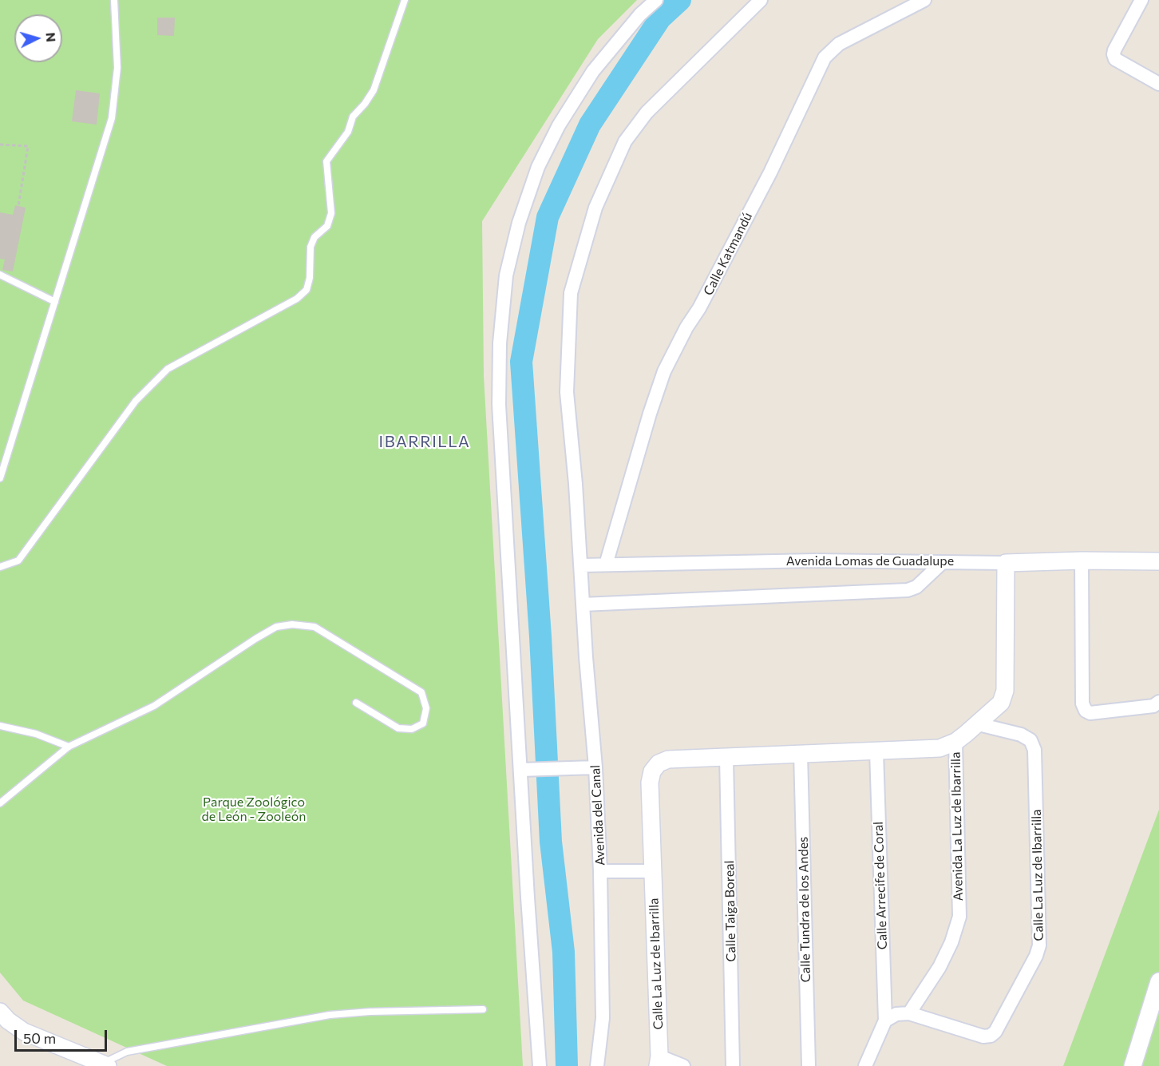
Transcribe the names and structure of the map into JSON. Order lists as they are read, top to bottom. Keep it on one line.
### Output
{"streets":{"street":["Calle Katmandú","Avenida Lomas de Guadalupe","Avenida del Canal","Avenida La Luz de Ibarrilla","Calle La Luz de Ibarrilla","Calle Arrecife de Coral","Calle Tundra de los Andes","Calle Taiga Boreal"]},"crossings":[["Calle Katmandú","Avenida Lomas de Guadalupe"],["Avenida Lomas de Guadalupe","Avenida del Canal"],["Avenida Lomas de Guadalupe","Avenida La Luz de Ibarrilla"],["Avenida La Luz de Ibarrilla","Calle La Luz de Ibarrilla"],["Calle La Luz de Ibarrilla","Calle Arrecife de Coral"],["Calle La Luz de Ibarrilla","Calle Tundra de los Andes"],["Calle La Luz de Ibarrilla","Calle Taiga Boreal"]],"districts":["IBARRILLA"],"parks":["Parque Zoológico de León - Zooleón"],"scale_bar":"50 m","north":"right"}
